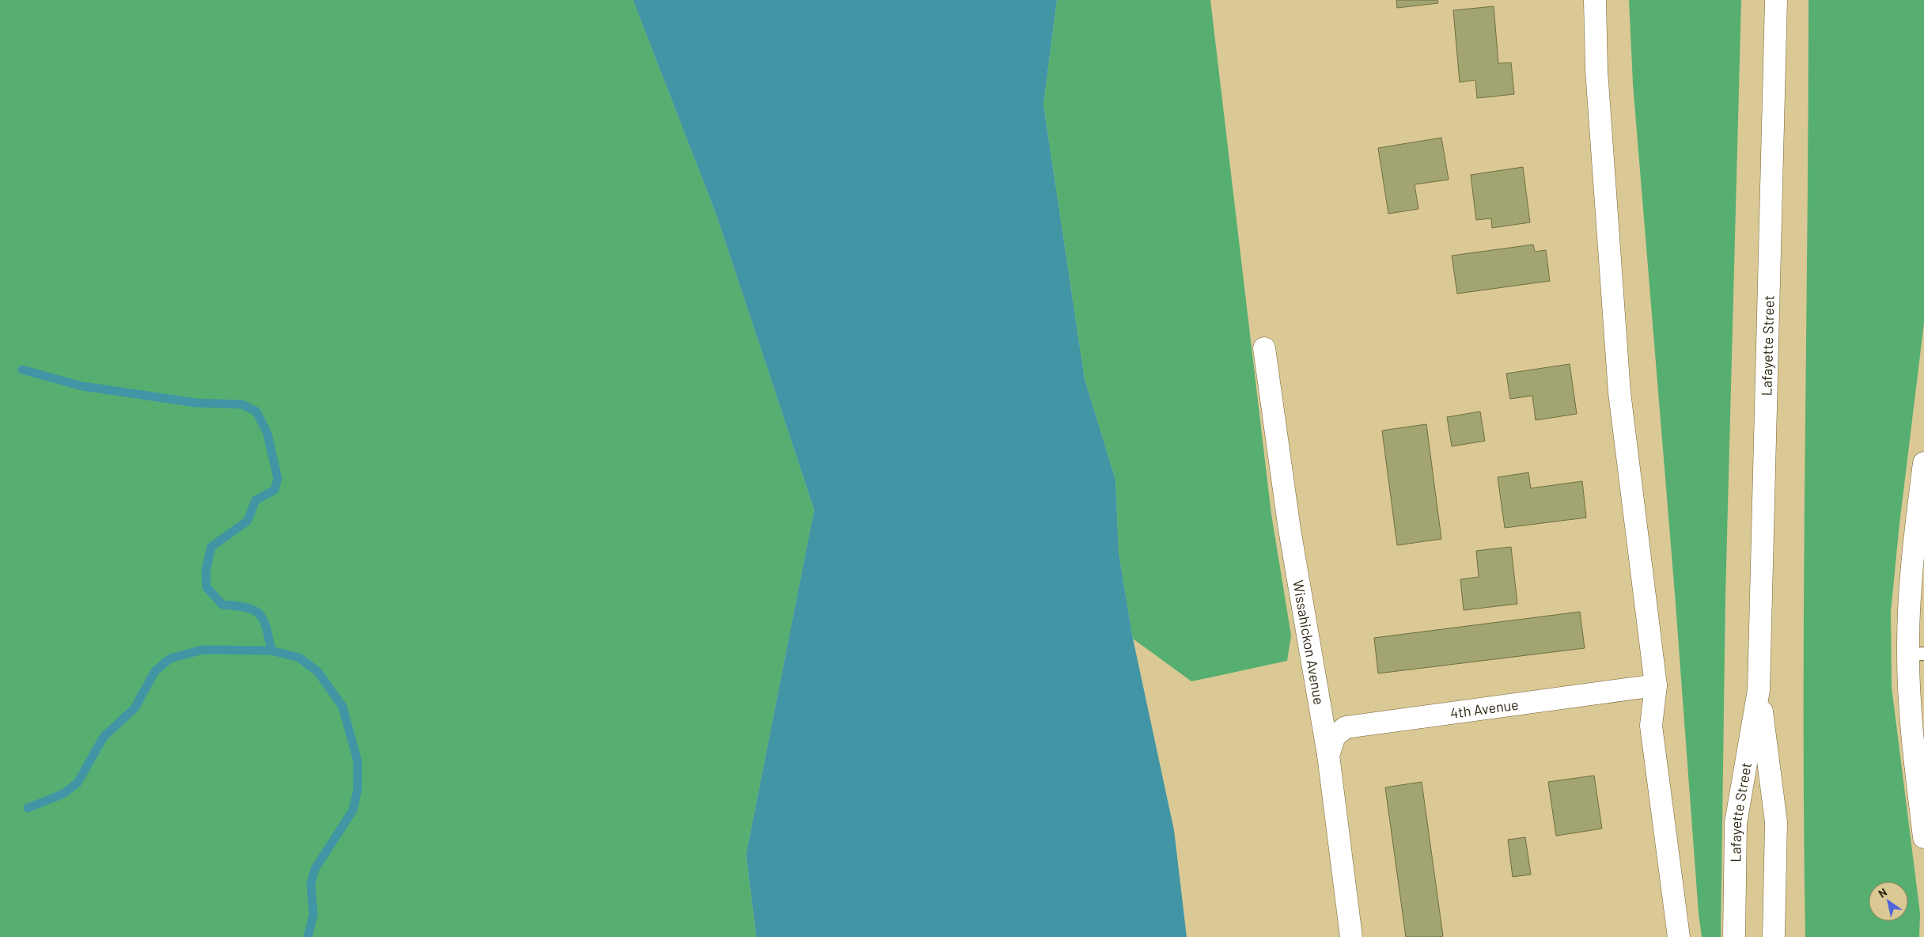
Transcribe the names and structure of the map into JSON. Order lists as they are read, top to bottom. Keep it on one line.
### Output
{"streets":{"main road":["Lafayette Street","Wissahickon Avenue","4th Avenue"]},"crossings":[["Wissahickon Avenue","4th Avenue"]],"north":"top left"}
